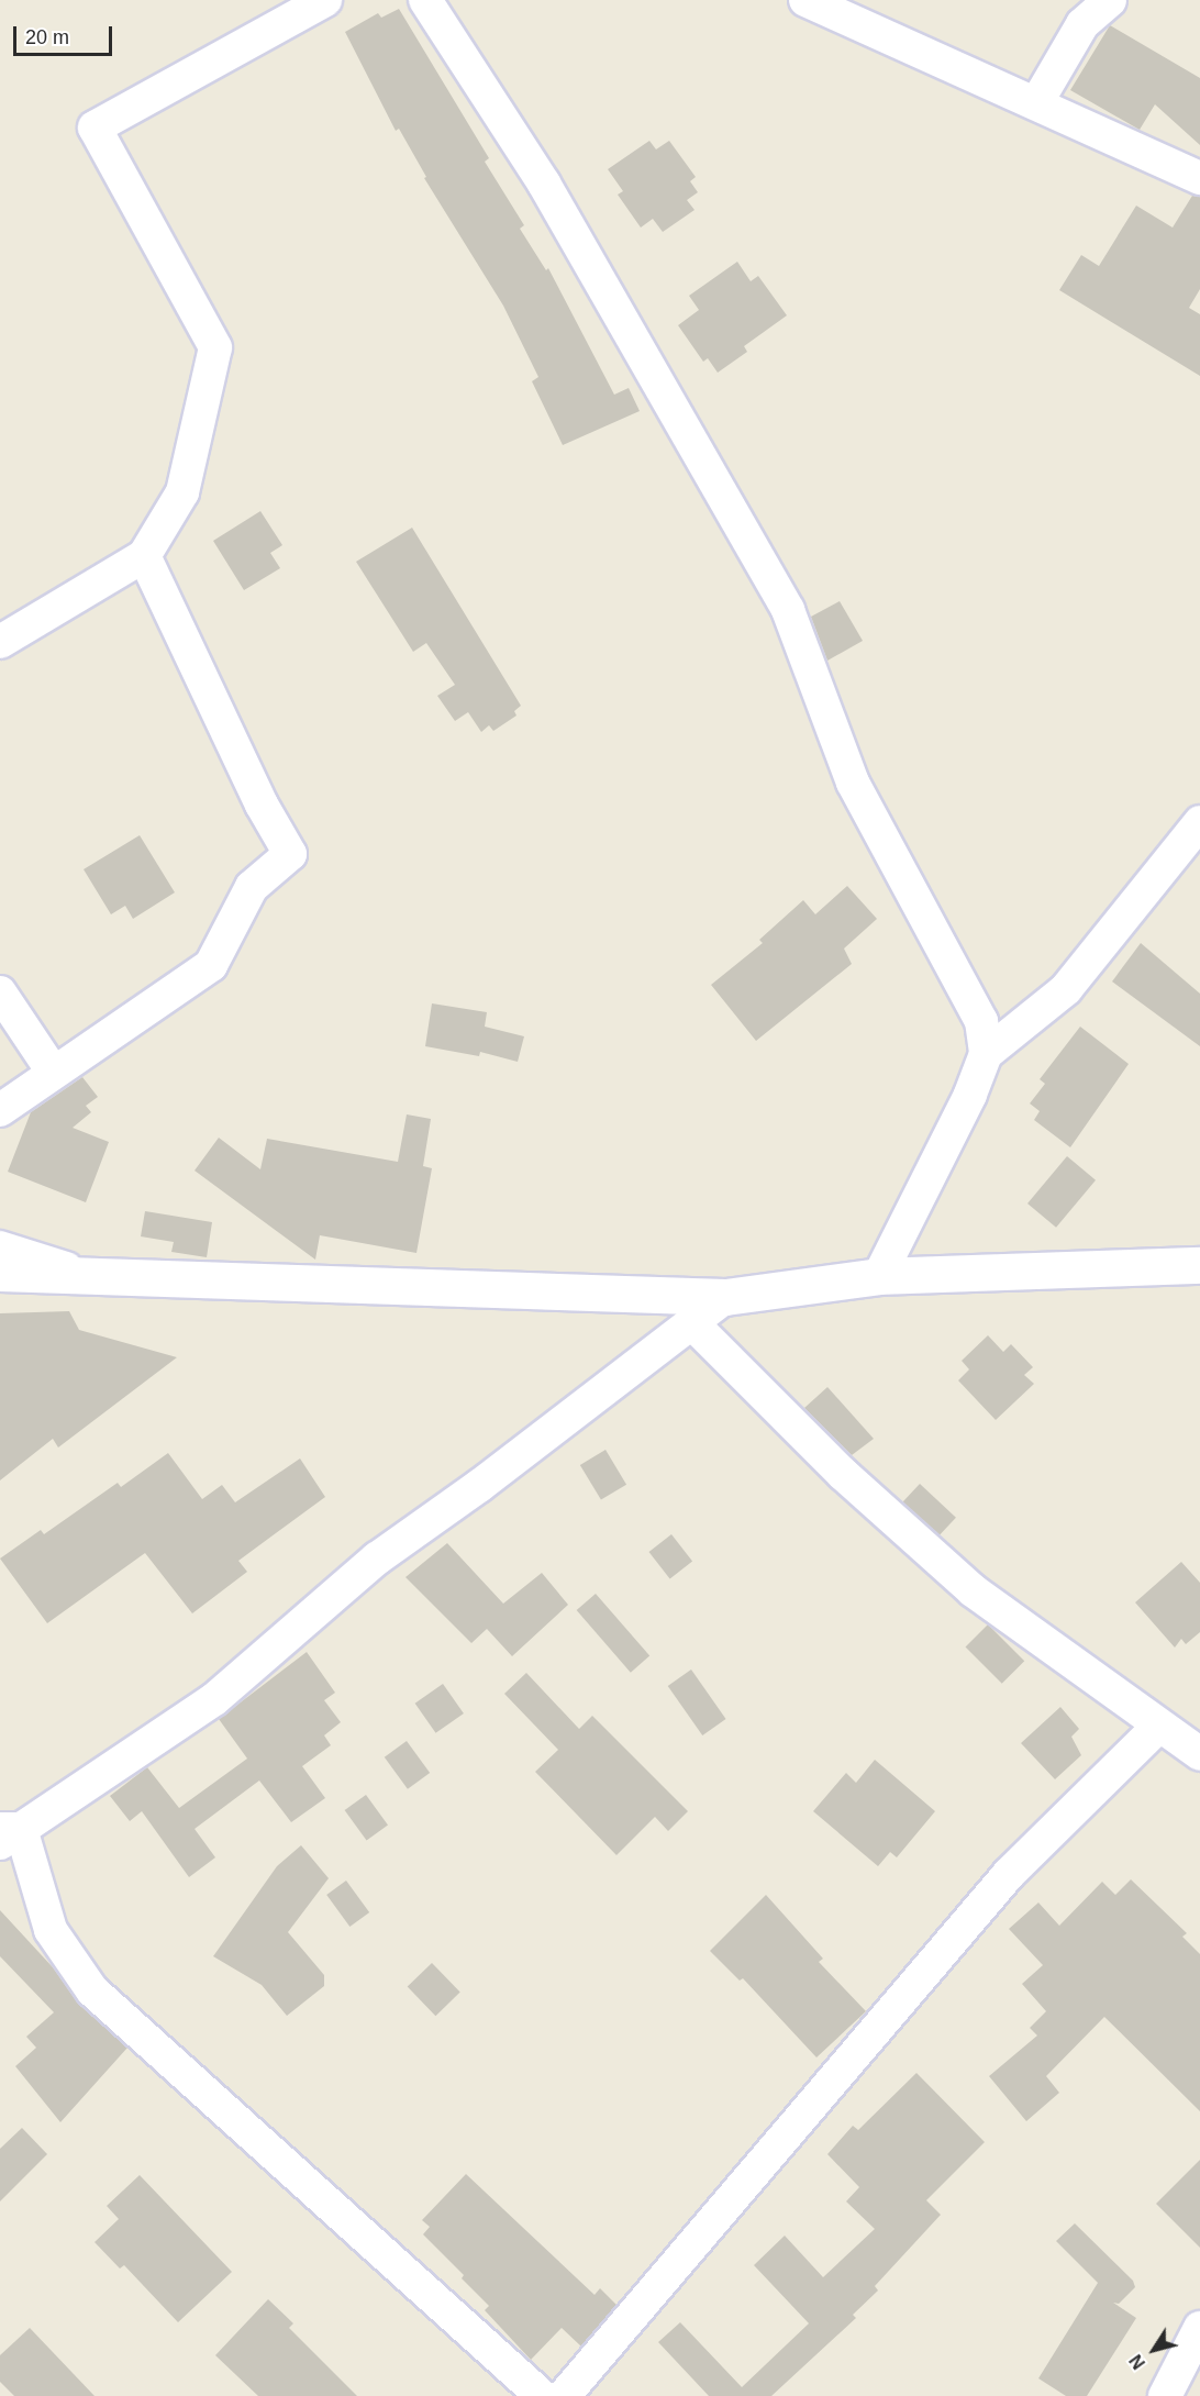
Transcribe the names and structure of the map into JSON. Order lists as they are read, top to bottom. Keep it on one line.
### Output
{"scale_bar":"20 m","north":"bottom left"}
